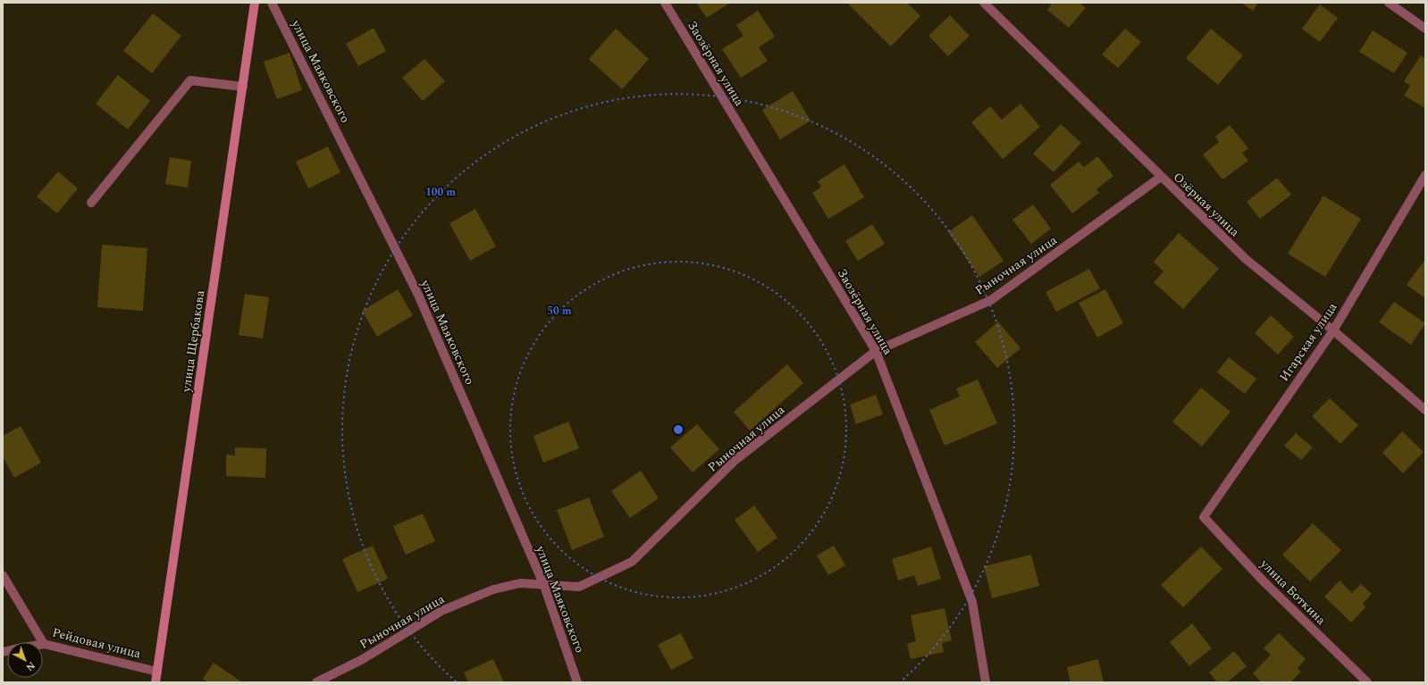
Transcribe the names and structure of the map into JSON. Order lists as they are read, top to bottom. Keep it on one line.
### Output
{"streets":{"street":["Заозёрная улица","улица Маяковского","Озёрная улица","Рыночная улица","улица Щербакова","Игарская улица","улица Боткина","Рейдовая улица"]},"crossings":[["Заозёрная улица","Рыночная улица"],["улица Маяковского","Рыночная улица"],["Озёрная улица","Рыночная улица"],["Озёрная улица","Игарская улица"],["улица Щербакова","Рейдовая улица"],["Игарская улица","улица Боткина"]],"north":"bottom right","rings":["100 m","50 m"]}
